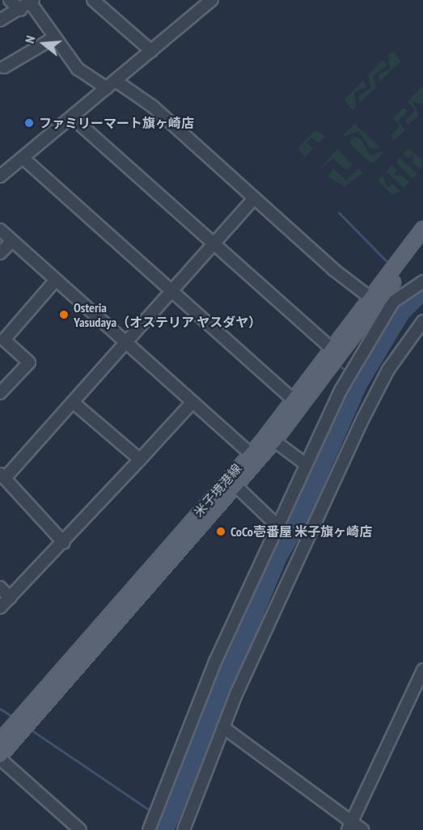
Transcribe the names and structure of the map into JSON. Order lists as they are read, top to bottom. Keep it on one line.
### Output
{"streets":{"main road":["米子境港線"]},"places":["ファミリーマート旗ヶ崎店","Osteria Yasudaya（オステリア ヤスダヤ）","CoCo壱番屋 米子旗ヶ崎店"],"north":"left"}
